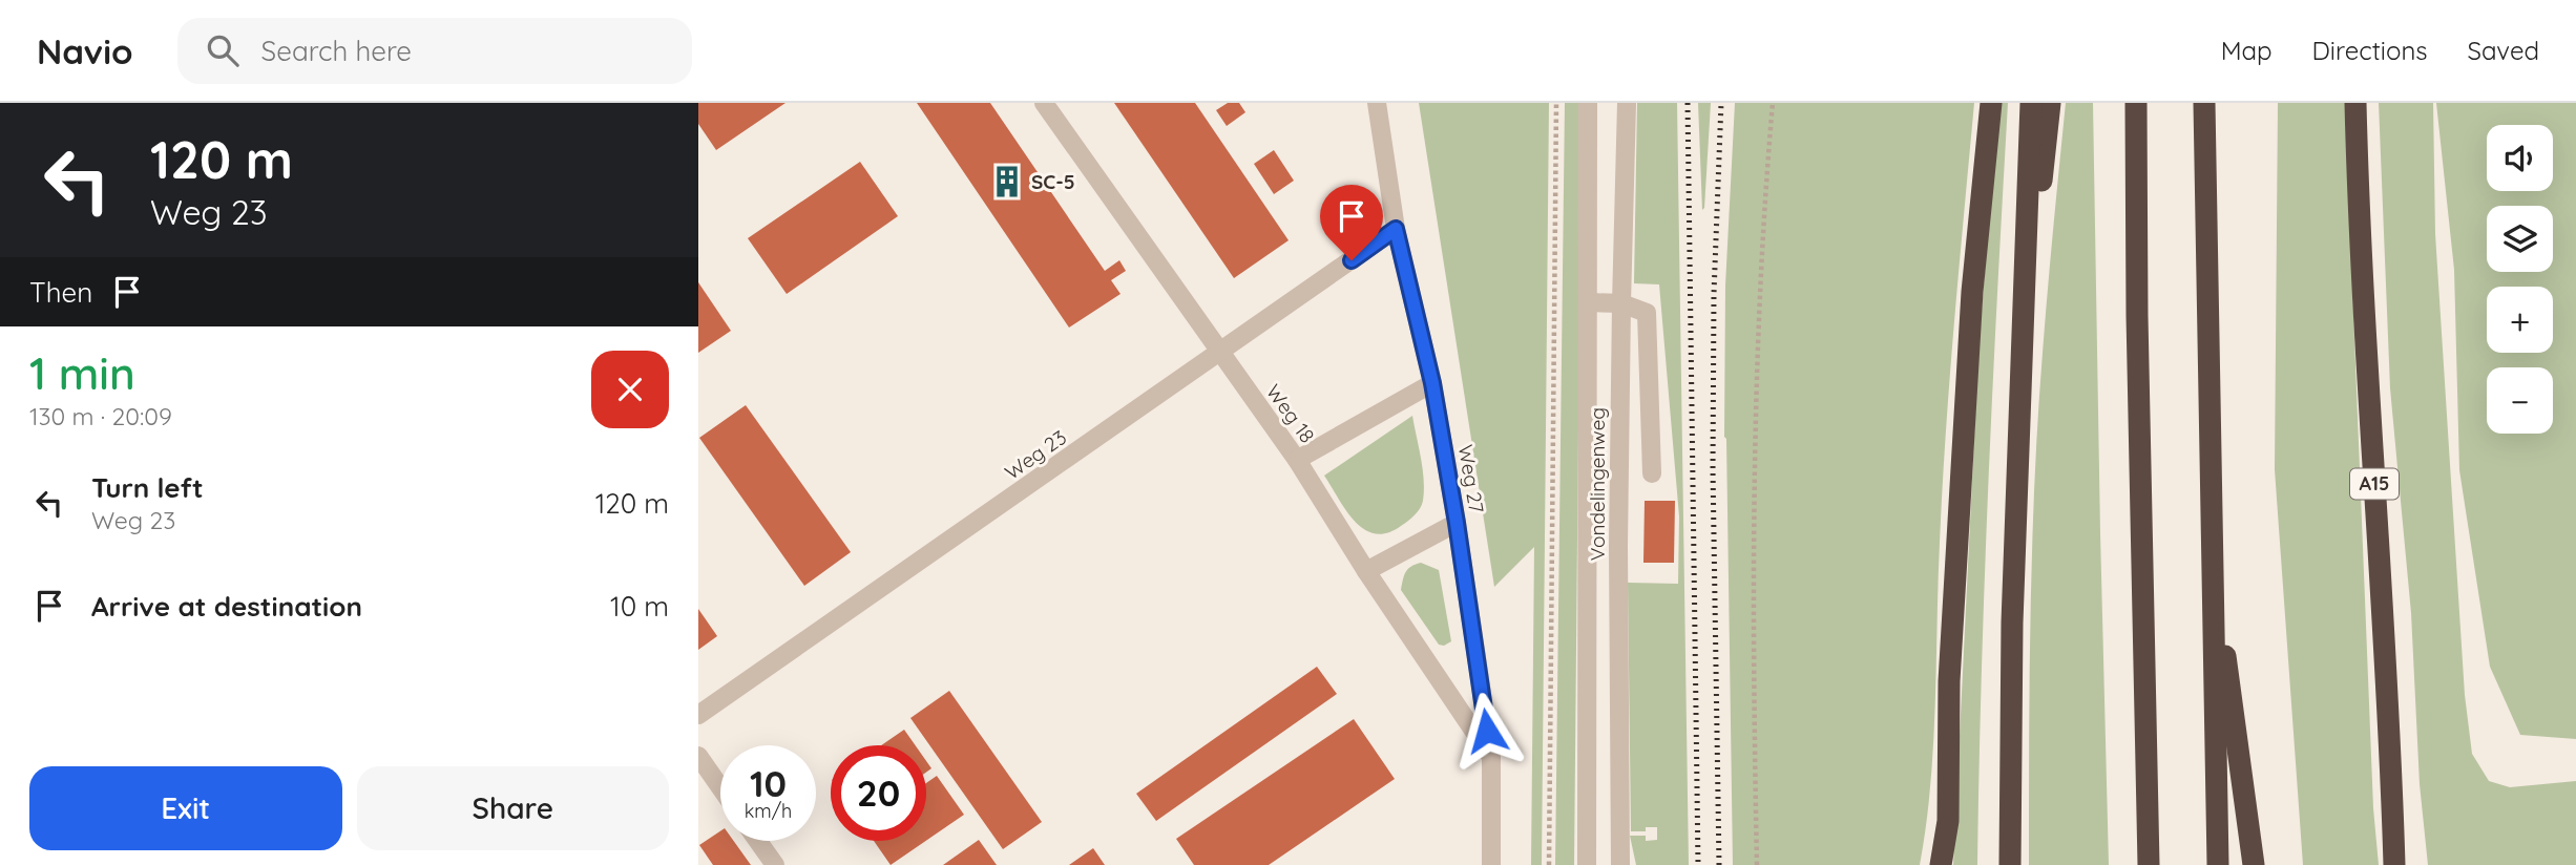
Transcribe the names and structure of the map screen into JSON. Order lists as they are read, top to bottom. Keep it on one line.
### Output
{"streets":{"highway":["A15"],"street":["Weg 18","Weg 23","Weg 27","Vondelingenweg"]},"crossings":[["Weg 18","Weg 23"],["Weg 18","Weg 27"],["Weg 23","Weg 27"]],"places":{"building":["SC-5"]},"page":{"header":"Navio","search":"Search here","nav":["Map","Directions","Saved"],"turn":["120 m","Weg 23"],"map_buttons":["+","−"],"then":"Then","heading":["1 min","130 m · 20:09"],"list":[{"name":"Turn left","note":"Weg 23","value":"120 m"},{"name":"Arrive at destination","value":"10 m"}],"speed":"10 km/h","limit":"20","buttons":["Exit","Share"]}}
